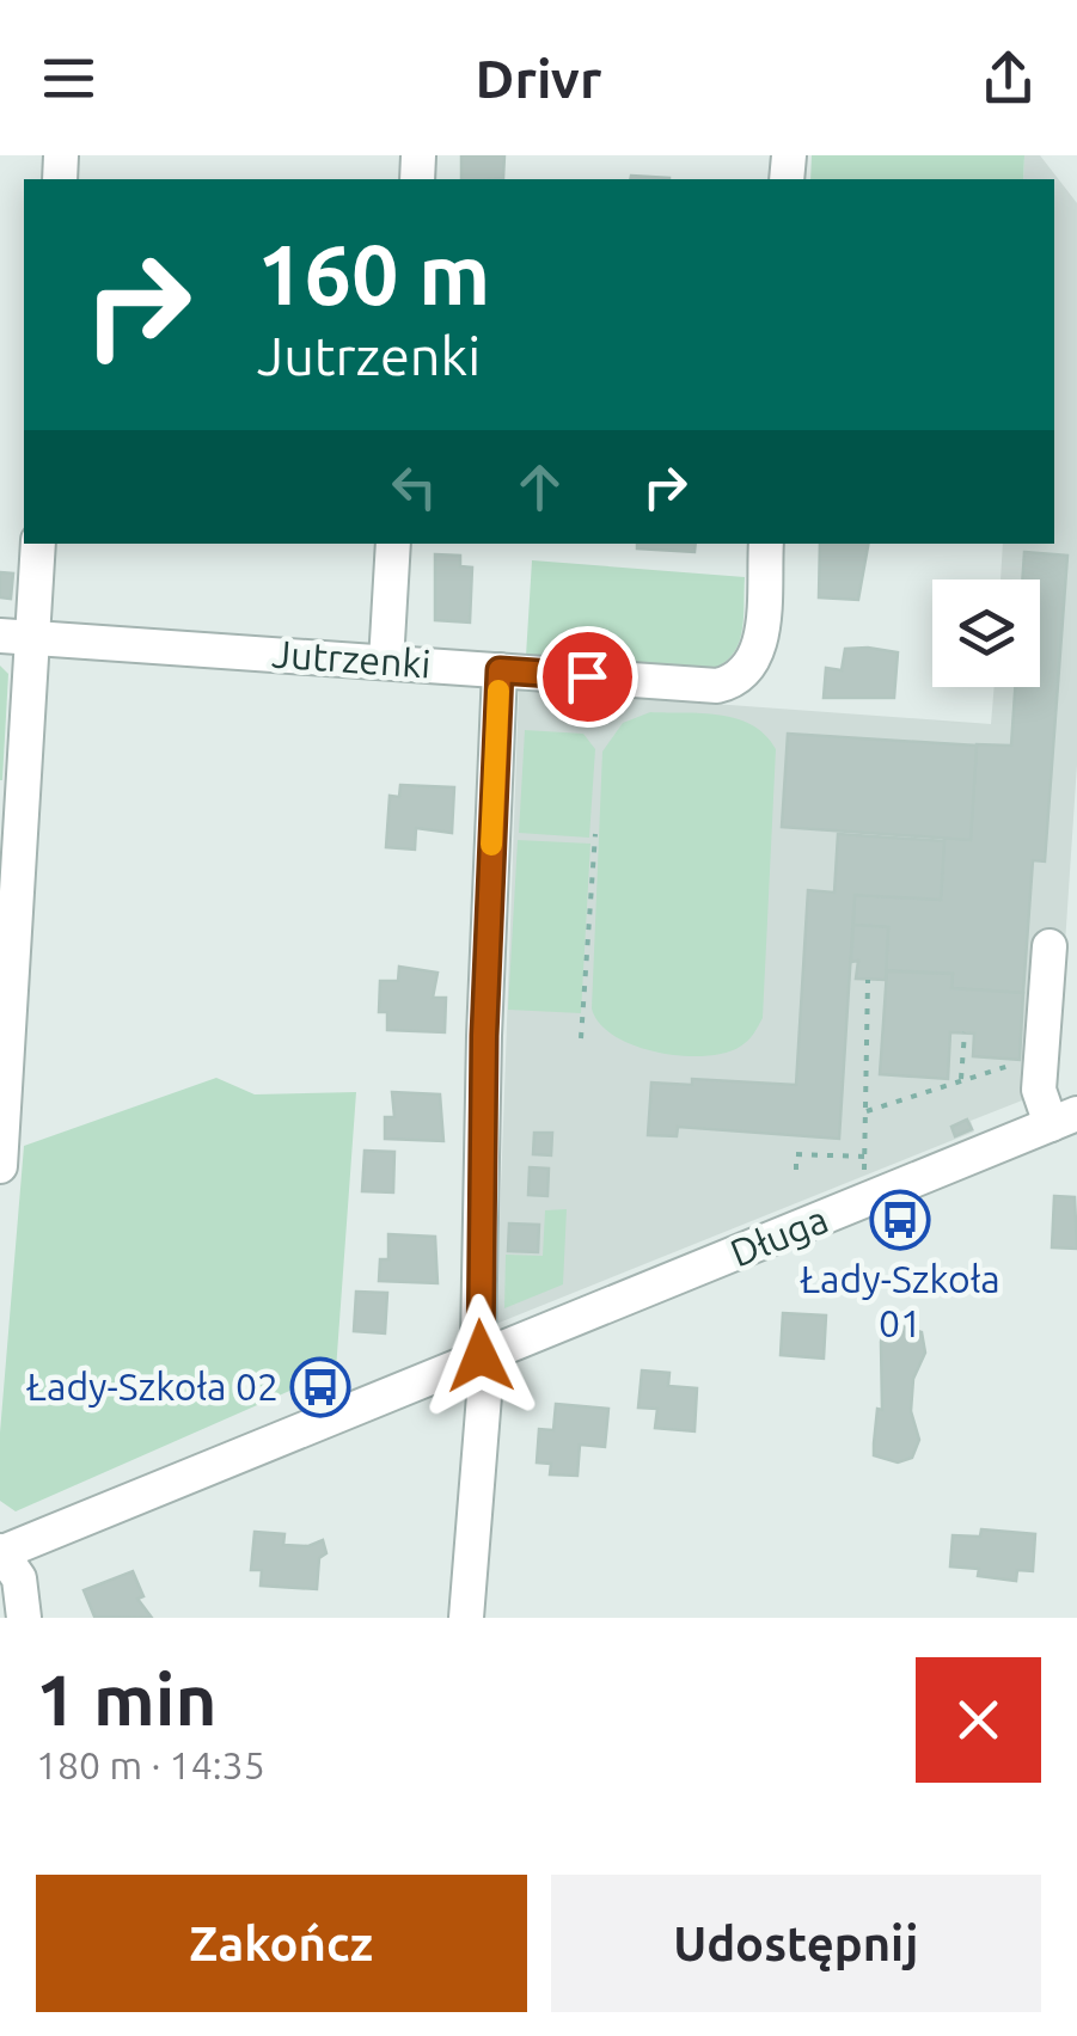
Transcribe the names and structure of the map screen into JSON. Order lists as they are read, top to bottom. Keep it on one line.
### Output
{"streets":{"street":["Jutrzenki","Długa"]},"places":{"bus stop":["Łady-Szkoła 01","Łady-Szkoła 02"]},"page":{"header":"Drivr","turn":["160 m","Jutrzenki"],"heading":["1 min","180 m · 14:35"],"buttons":["Zakończ","Udostępnij"]}}
